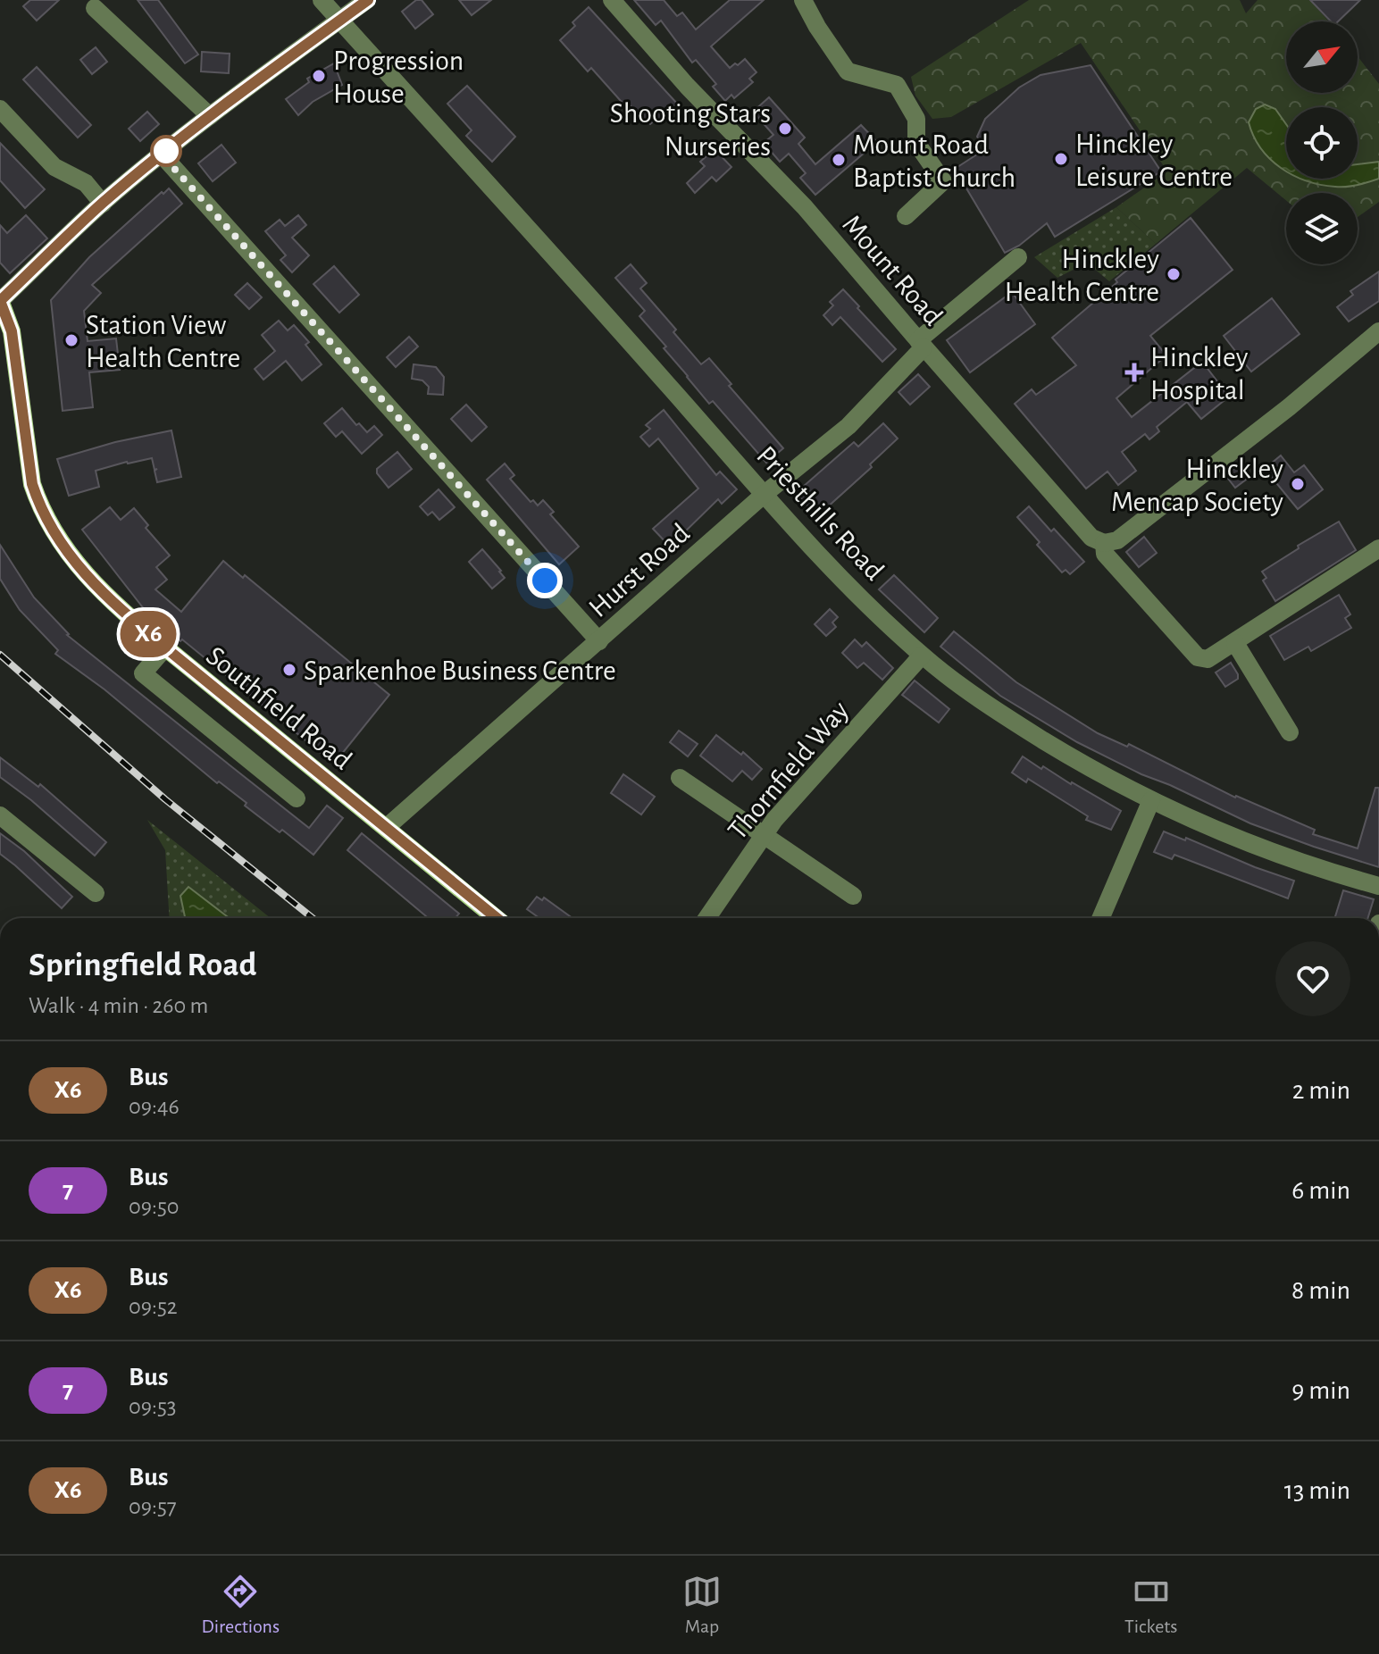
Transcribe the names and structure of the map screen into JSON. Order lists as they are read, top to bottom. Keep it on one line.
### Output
{"streets":{"main road":["Southfield Road"],"street":["Mount Road","Priesthills Road","Hurst Road","Thornfield Way"]},"crossings":[["Mount Road","Hurst Road"],["Priesthills Road","Hurst Road"],["Priesthills Road","Thornfield Way"],["Hurst Road","Southfield Road"]],"places":{"other":["Progression House","Shooting Stars Nurseries","Hinckley Leisure Centre","Mount Road Baptist Church","Hinckley Health Centre","Station View Health Centre","Hinckley Mencap Society","Sparkenhoe Business Centre"],"health":["Hinckley Hospital"]},"lines":["bus line X6"],"north":"top right","page":{"on_map":"X6","heading":["Springfield Road","Walk · 4 min · 260 m"],"list":[{"mark":"X6","name":"Bus","note":"09:46","value":"2 min"},{"mark":"7","name":"Bus","note":"09:50","value":"6 min"},{"mark":"X6","name":"Bus","note":"09:52","value":"8 min"},{"mark":"7","name":"Bus","note":"09:53","value":"9 min"},{"mark":"X6","name":"Bus","note":"09:57","value":"13 min"}],"tabs":["Directions","Map","Tickets"]}}
